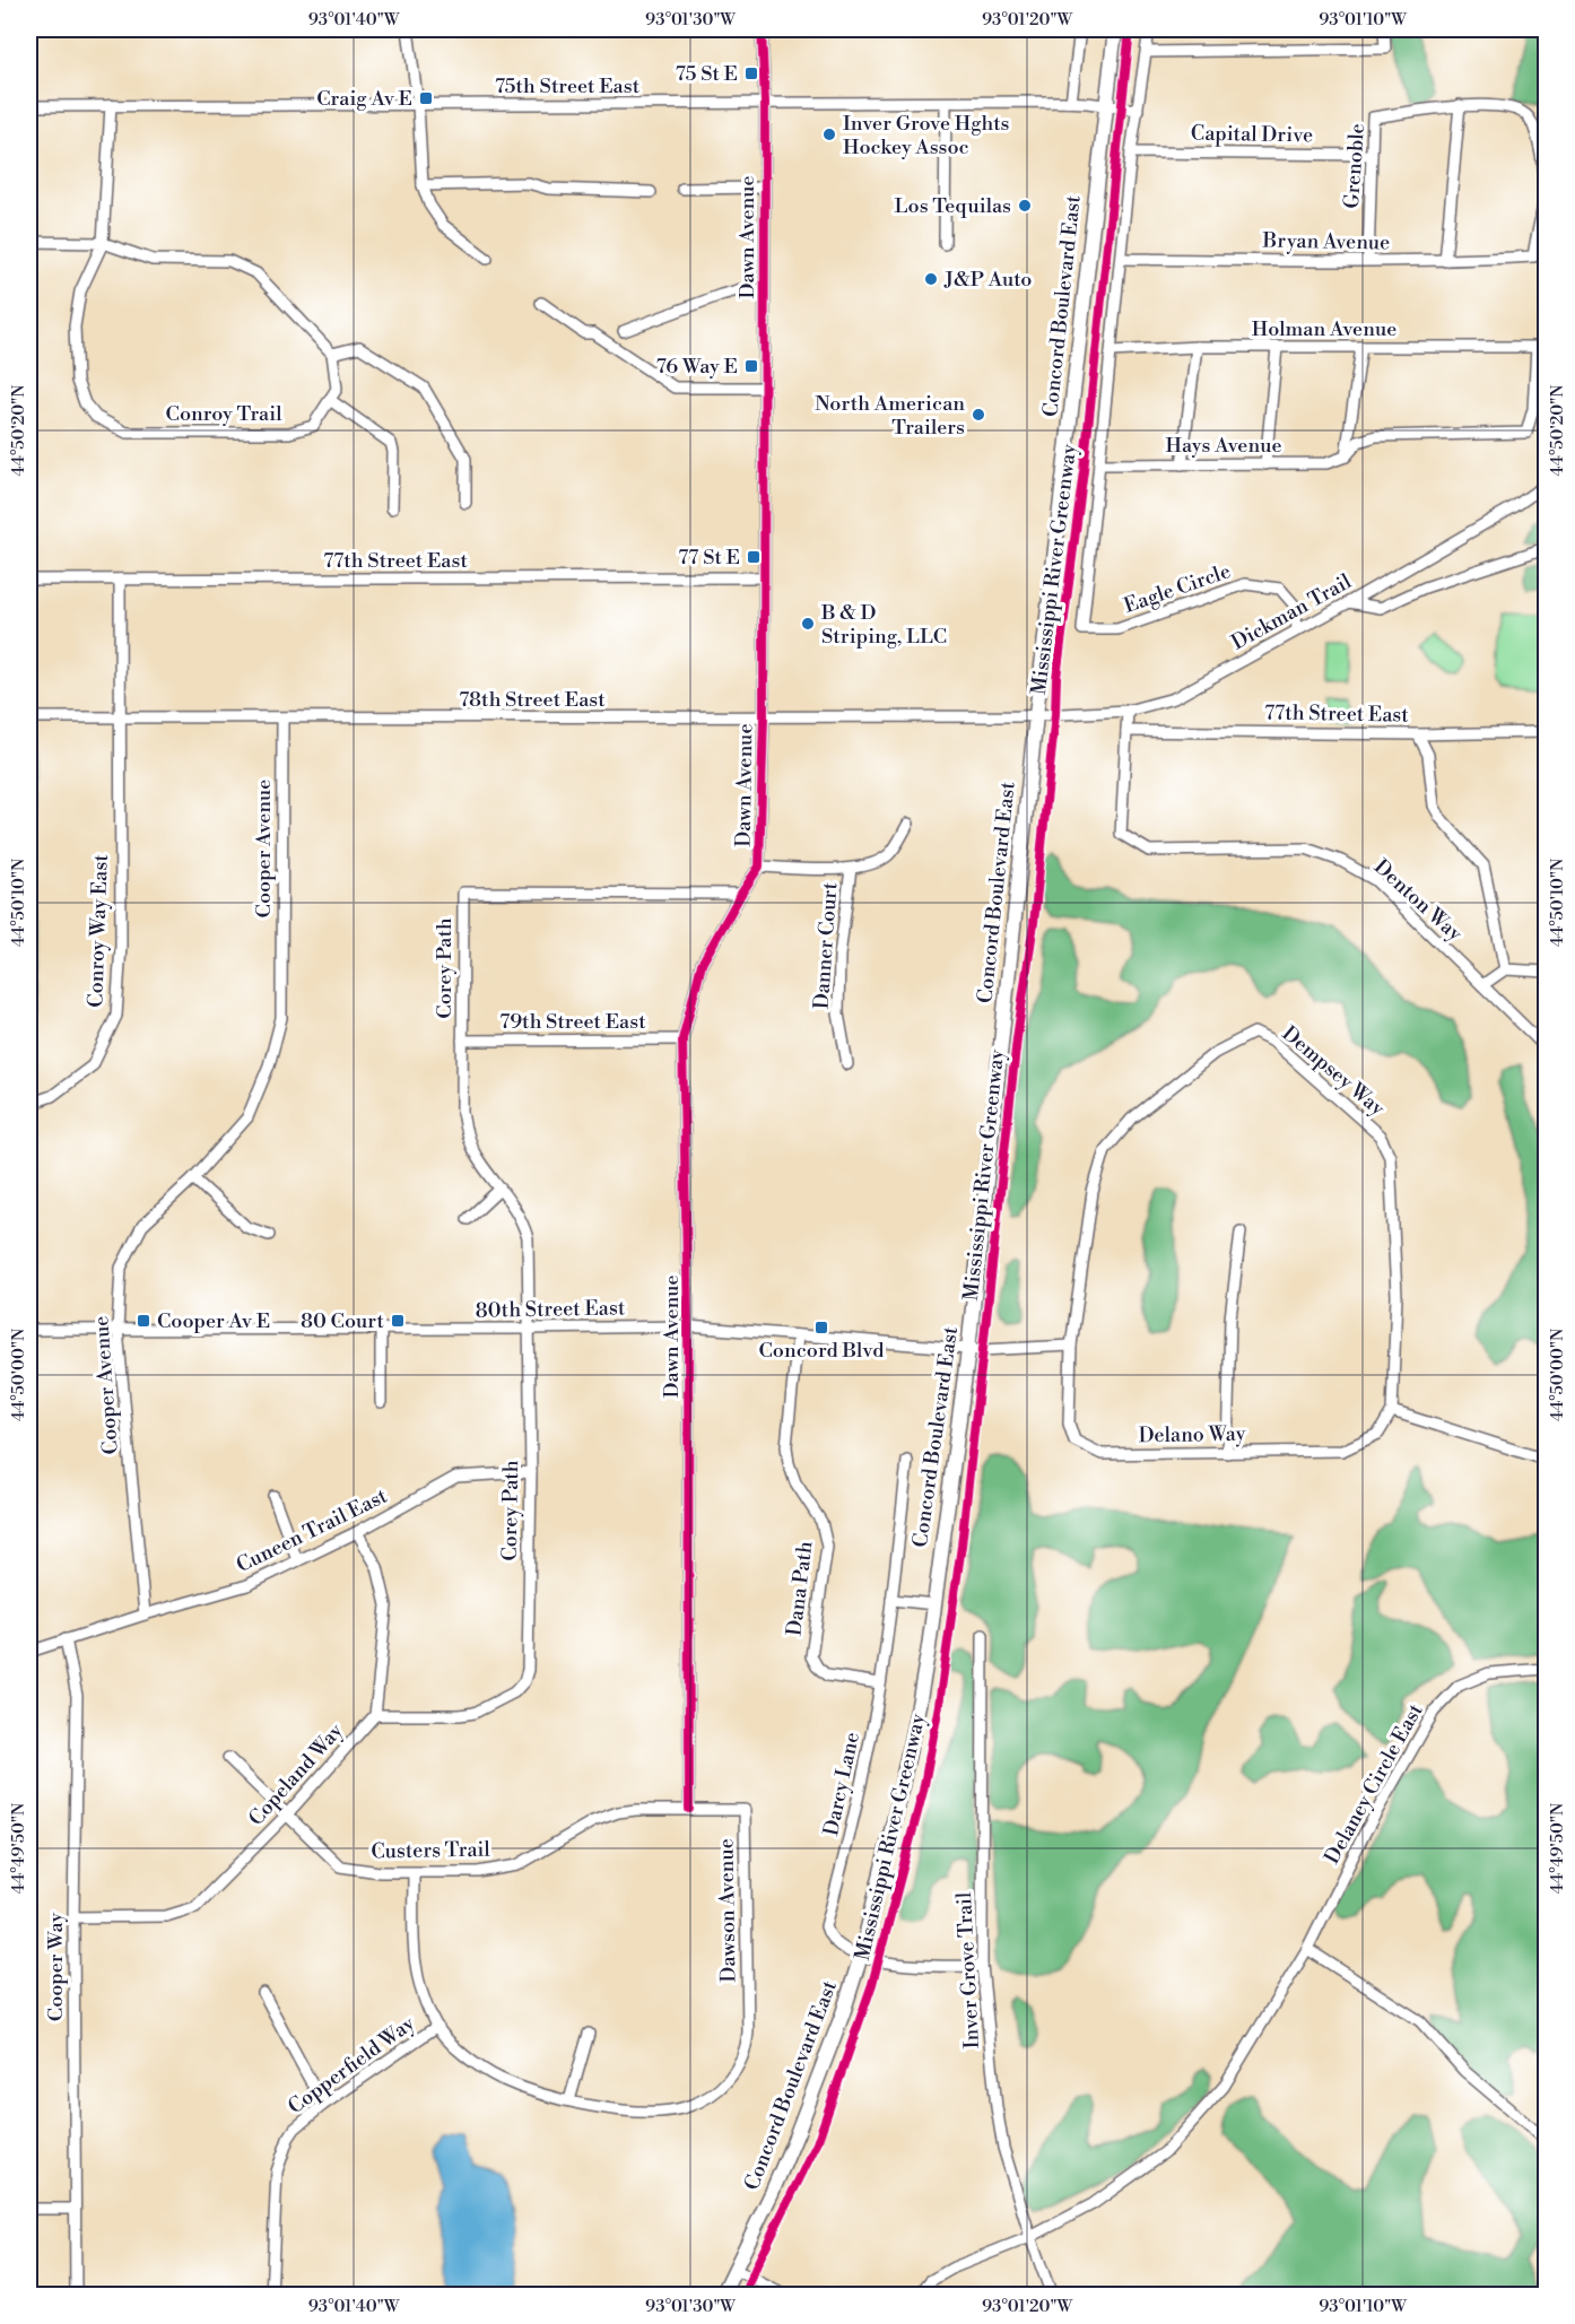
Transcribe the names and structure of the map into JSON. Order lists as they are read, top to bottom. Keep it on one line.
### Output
{"streets":{"main road":["Concord Boulevard East"],"street":["75th Street East","Capital Drive","Grenoble","Dawn Avenue","Bryan Avenue","Holman Avenue","Conroy Trail","Hays Avenue","77th Street East","Eagle Circle","Dickman Trail","78th Street East","Cooper Avenue","Denton Way","Conroy Way East","Danner Court","Corey Path","79th Street East","Dempsey Way","80th Street East","Delano Way","Cuneen Trail East","Dana Path","Copeland Way","Darcy Lane","Delaney Circle East","Custers Trail","Dawson Avenue","Cooper Way","Inver Grove Trail","Copperfield Way"],"cycle path":["Mississippi River Greenway"]},"crossings":[["75th Street East","Dawn Avenue"],["75th Street East","Concord Boulevard East"],["75th Street East","Conroy Trail"],["Capital Drive","Grenoble"],["Grenoble","Bryan Avenue"],["Dawn Avenue","77th Street East"],["Dawn Avenue","78th Street East"],["Dawn Avenue","Corey Path"],["Dawn Avenue","79th Street East"],["Dawn Avenue","80th Street East"],["Dawn Avenue","Custers Trail"],["Concord Boulevard East","Dickman Trail"],["Concord Boulevard East","78th Street East"],["Concord Boulevard East","80th Street East"],["Concord Boulevard East","Darcy Lane"],["Holman Avenue","Hays Avenue"],["Hays Avenue","Eagle Circle"],["77th Street East","Denton Way"],["77th Street East","Conroy Way East"],["Eagle Circle","Dickman Trail"],["Dickman Trail","78th Street East"],["78th Street East","Cooper Avenue"],["78th Street East","Conroy Way East"],["Cooper Avenue","80th Street East"],["Cooper Avenue","Cuneen Trail East"],["Corey Path","79th Street East"],["Corey Path","80th Street East"],["Corey Path","Cuneen Trail East"],["Corey Path","Copeland Way"],["Dempsey Way","80th Street East"],["Dempsey Way","Delano Way"],["80th Street East","Delano Way"],["80th Street East","Dana Path"],["Cuneen Trail East","Cooper Way"],["Dana Path","Darcy Lane"],["Copeland Way","Custers Trail"],["Copeland Way","Cooper Way"],["Darcy Lane","Inver Grove Trail"],["Delaney Circle East","Inver Grove Trail"],["Custers Trail","Dawson Avenue"],["Dawson Avenue","Copperfield Way"]],"places":{"transit":["75 St E","Craig Av E","76 Way E","77 St E","Cooper Av E","80 Court","Concord Blvd"],"other":["Inver Grove Hghts Hockey Assoc","Los Tequilas","J&P Auto","North American Trailers","B & D Striping, LLC"]},"coordinates":["93°01'40\"W","93°01'30\"W","93°01'20\"W","93°01'10\"W","44°50'20\"N","44°50'10\"N","44°50'00\"N","44°49'50\"N"]}
